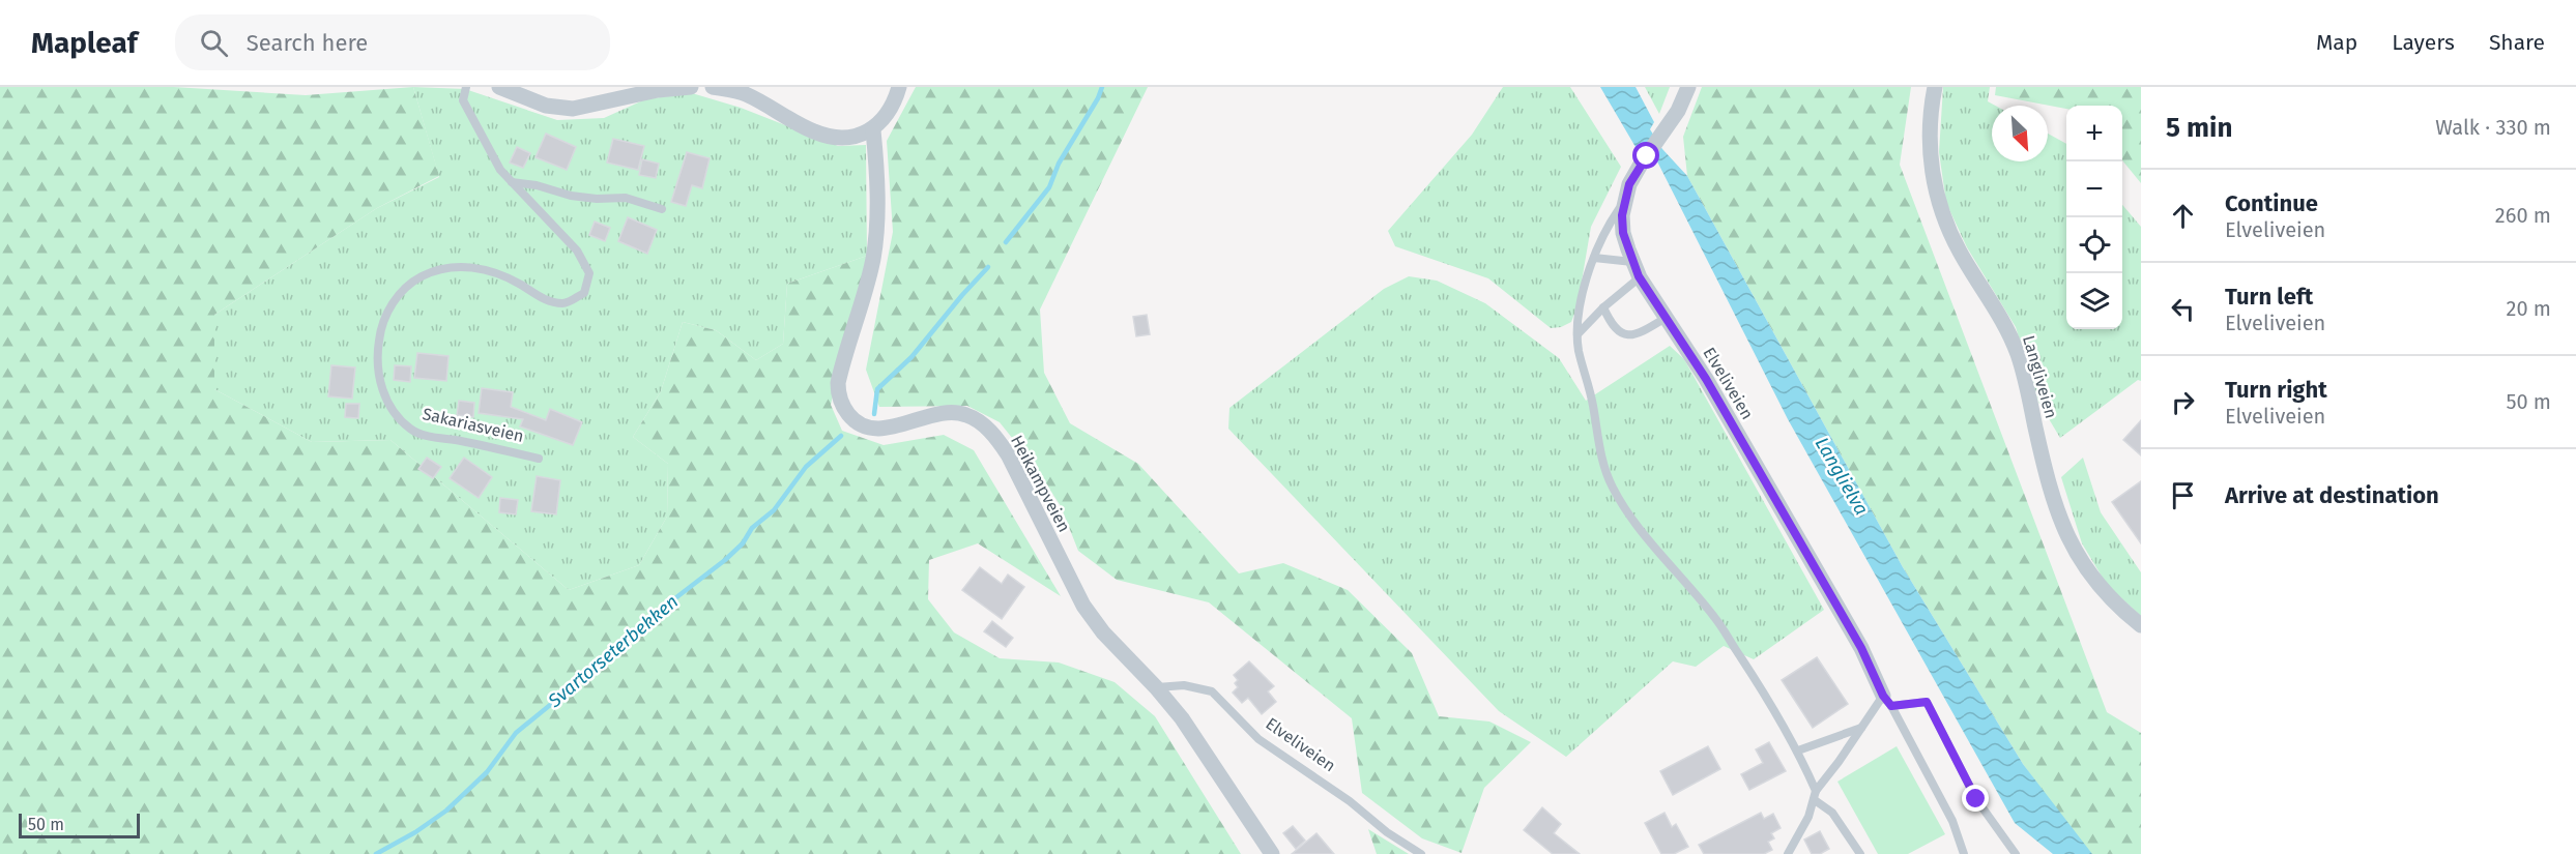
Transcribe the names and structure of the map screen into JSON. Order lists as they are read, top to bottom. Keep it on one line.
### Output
{"streets":{"street":["Langliveien","Elveliveien","Heikampveien"],"lane":["Sakariasveien"]},"crossings":[["Elveliveien","Heikampveien"]],"water":["Langlielva","Svartorseterbekken"],"scale_bar":"50 m","north":"bottom right","page":{"header":"Mapleaf","search":"Search here","nav":["Map","Layers","Share"],"heading":["5 min","Walk · 330 m"],"map_buttons":["+","−"],"list":[["Continue","Elveliveien","260 m"],["Turn left","Elveliveien","20 m"],["Turn right","Elveliveien","50 m"],"Arrive at destination"],"scale":"50 m"}}
